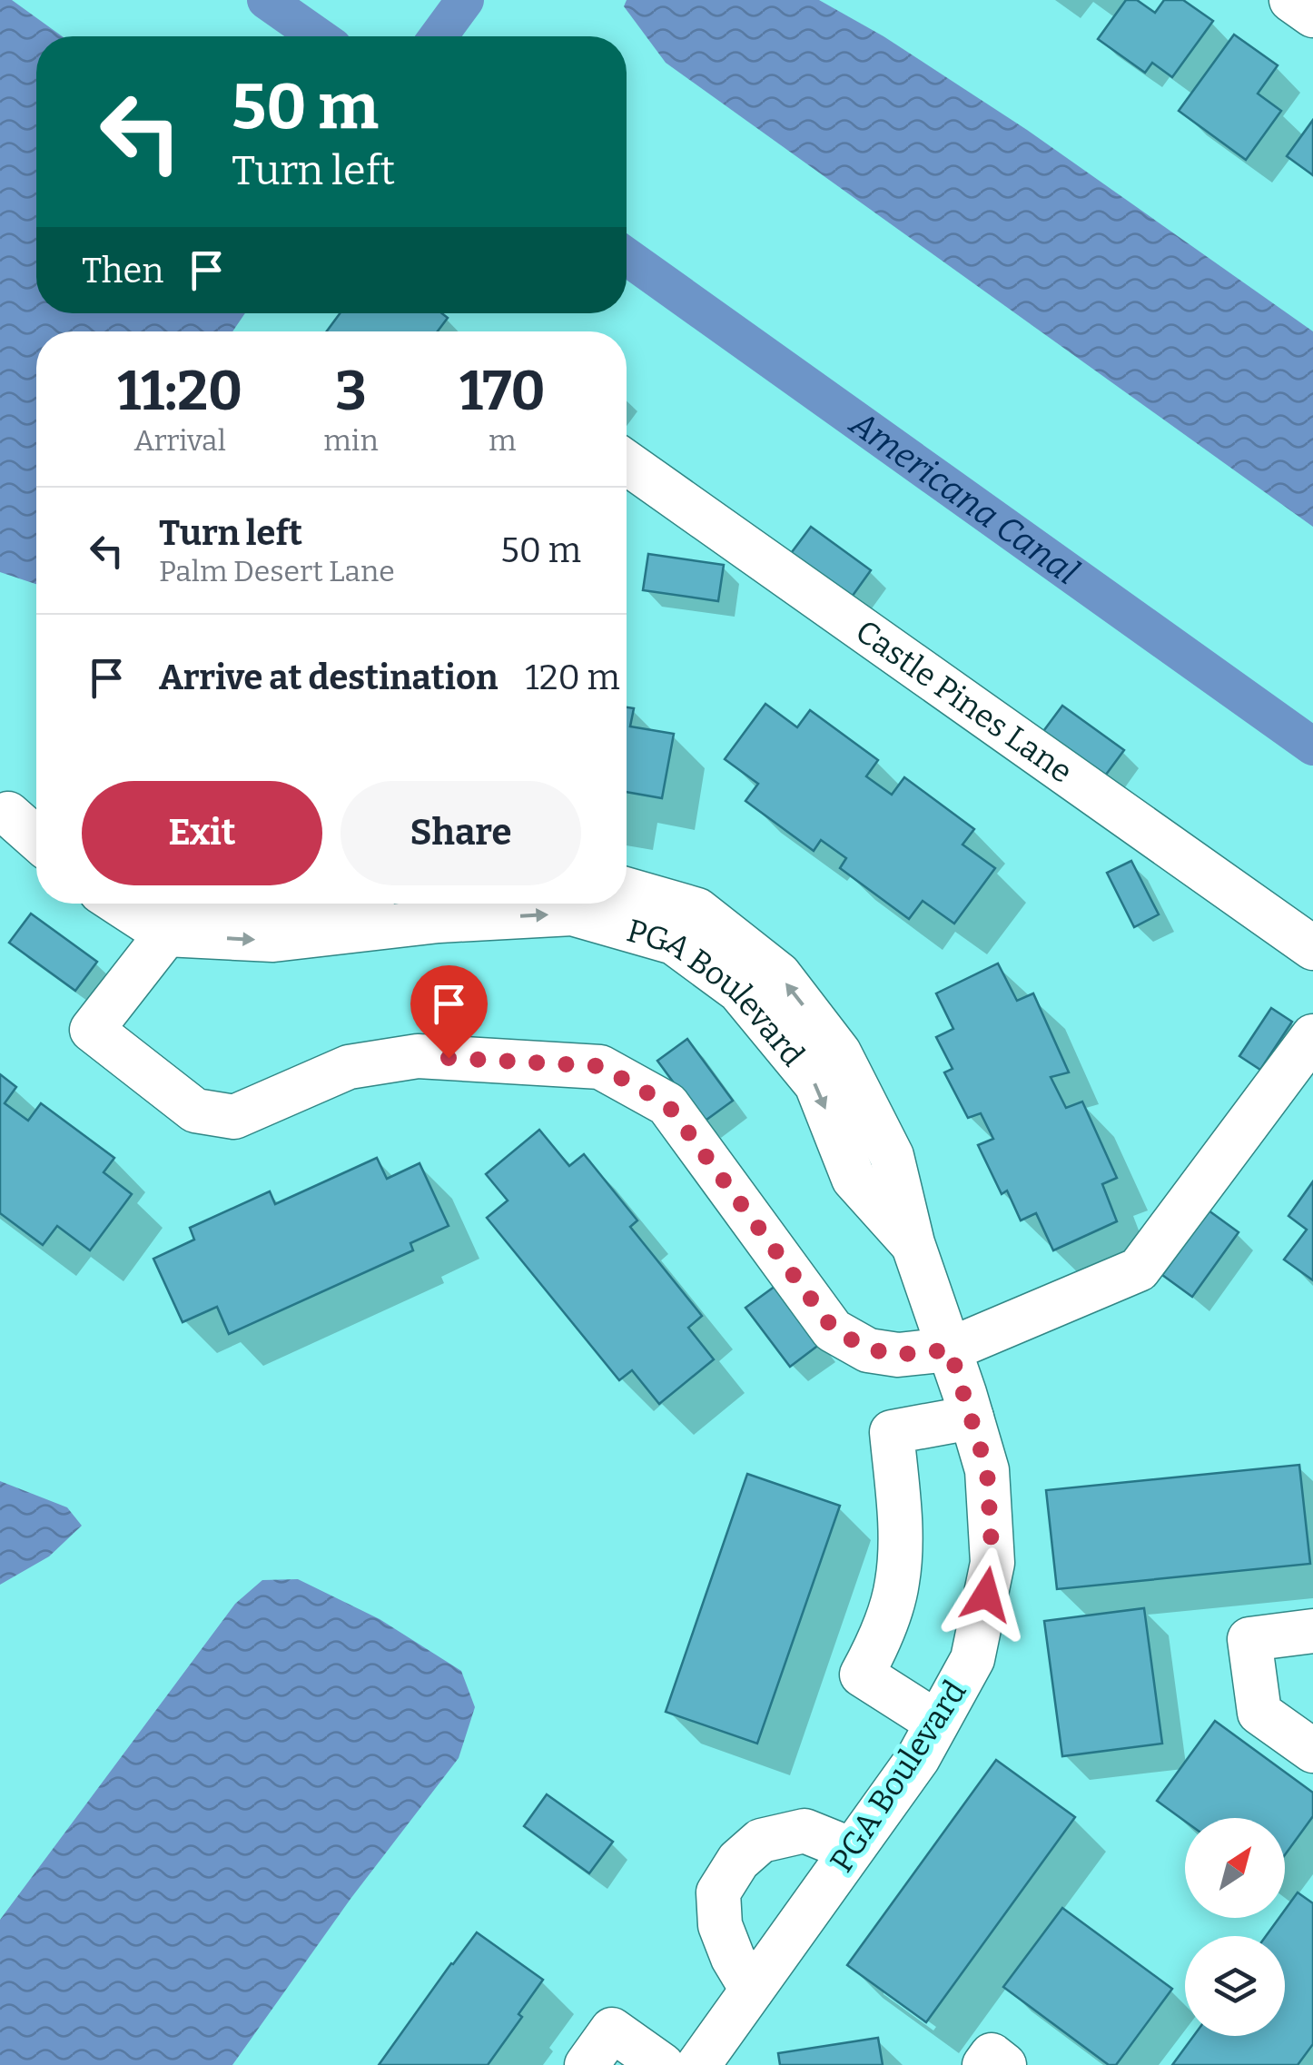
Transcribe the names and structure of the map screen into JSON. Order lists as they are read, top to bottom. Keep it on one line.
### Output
{"streets":{"street":["Castle Pines Lane","PGA Boulevard"]},"water":["Americana Canal"],"north":"top right","page":{"turn":["50 m","Turn left"],"then":"Then","eta":["11:20","Arrival","3","min","170","m"],"list":[{"name":"Turn left","note":"Palm Desert Lane","value":"50 m"},{"name":"Arrive at destination","value":"120 m"}],"buttons":["Exit","Share"]}}
